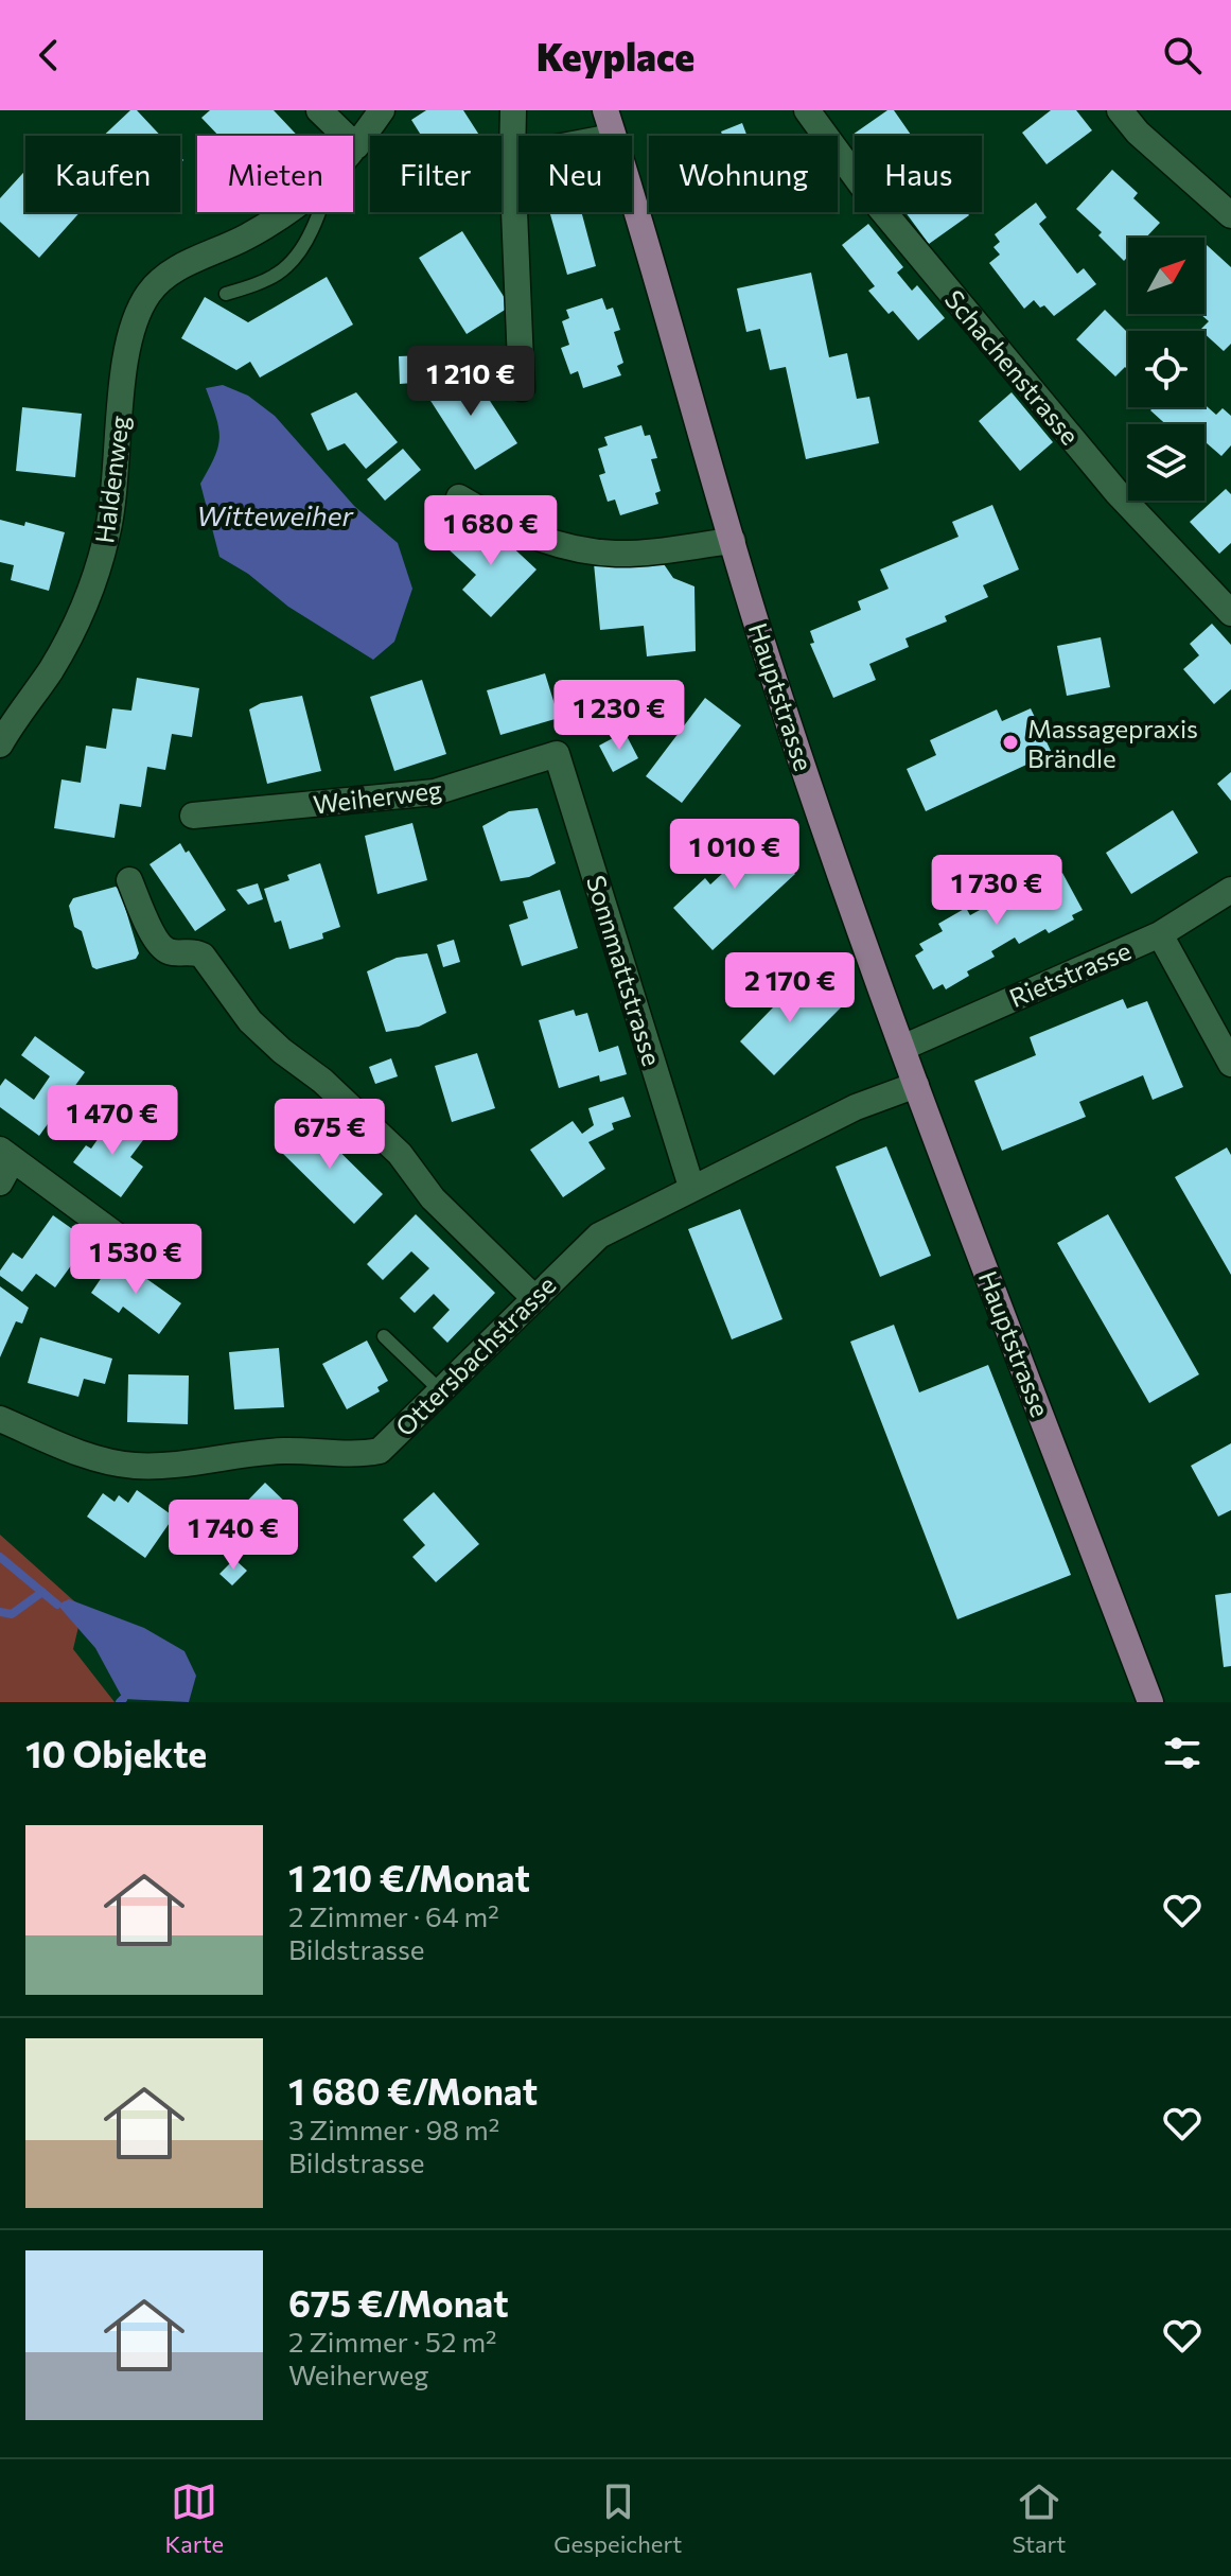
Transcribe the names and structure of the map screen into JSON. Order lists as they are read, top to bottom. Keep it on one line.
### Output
{"streets":{"main road":["Hauptstrasse"],"street":["Schachenstrasse","Haldenweg","Weiherweg","Sonnmattstrasse","Rietstrasse","Ottersbachstrasse"]},"crossings":[["Hauptstrasse","Rietstrasse"],["Hauptstrasse","Ottersbachstrasse"],["Weiherweg","Sonnmattstrasse"],["Sonnmattstrasse","Ottersbachstrasse"]],"water":["Witteweiher"],"places":["Massagepraxis Brändle"],"north":"top right","page":{"header":"Keyplace","chip":["Kaufen","Mieten","Filter","Neu","Wohnung","Haus"],"price":["1 210 €","1 680 €","1 230 €","1 010 €","1 730 €","2 170 €","1 470 €","675 €","1 530 €","1 740 €"],"heading":"10 Objekte","list":[{"name":"1 210 €/Monat","note":"2 Zimmer · 64 m² · Bildstrasse"},{"name":"1 680 €/Monat","note":"3 Zimmer · 98 m² · Bildstrasse"},{"name":"675 €/Monat","note":"2 Zimmer · 52 m² · Weiherweg"}],"tabs":["Karte","Gespeichert","Start"]}}
